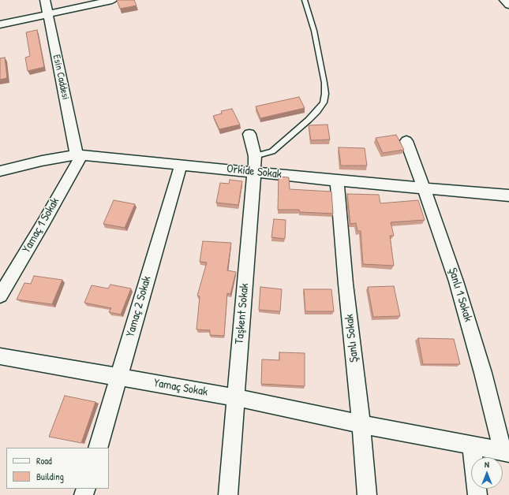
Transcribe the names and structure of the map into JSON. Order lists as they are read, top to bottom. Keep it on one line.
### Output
{"streets":{"street":["Esin Caddesi","Orkide Sokak","Yamaç 1 Sokak","Şanlı 1 Sokak","Yamaç 2 Sokak","Taşkent Sokak","Şanlı Sokak","Yamaç Sokak"]},"crossings":[["Esin Caddesi","Orkide Sokak"],["Esin Caddesi","Yamaç 1 Sokak"],["Orkide Sokak","Yamaç 1 Sokak"],["Orkide Sokak","Şanlı 1 Sokak"],["Orkide Sokak","Yamaç 2 Sokak"],["Orkide Sokak","Taşkent Sokak"],["Orkide Sokak","Şanlı Sokak"],["Şanlı 1 Sokak","Yamaç Sokak"],["Yamaç 2 Sokak","Yamaç Sokak"],["Taşkent Sokak","Yamaç Sokak"],["Şanlı Sokak","Yamaç Sokak"]],"legend":["Road","Building"],"north":"top"}
